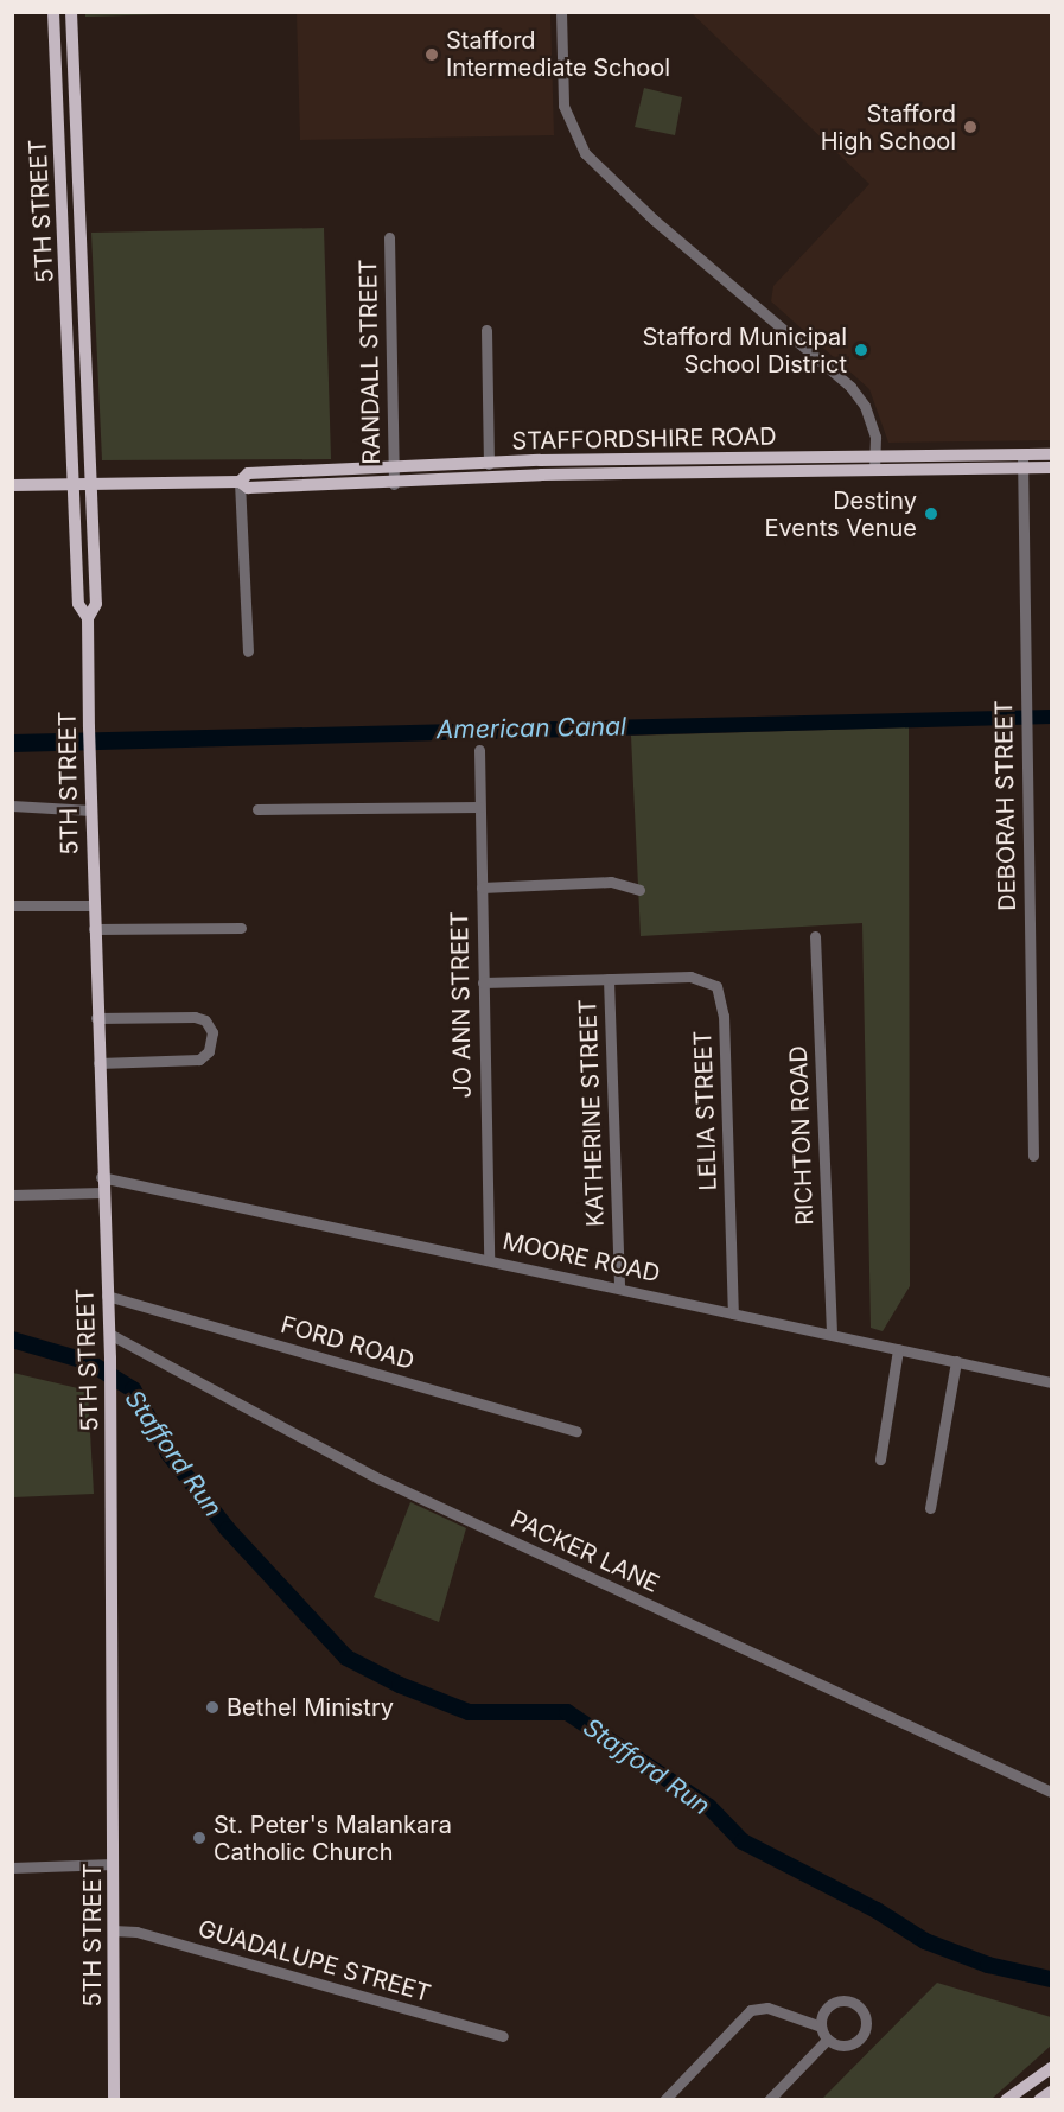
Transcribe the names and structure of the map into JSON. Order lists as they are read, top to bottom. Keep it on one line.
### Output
{"streets":{"main road":["5TH STREET","STAFFORDSHIRE ROAD"],"street":["RANDALL STREET","DEBORAH STREET","JO ANN STREET","LELIA STREET","KATHERINE STREET","RICHTON ROAD","MOORE ROAD","FORD ROAD","PACKER LANE","GUADALUPE STREET"]},"crossings":[["5TH STREET","STAFFORDSHIRE ROAD"],["5TH STREET","MOORE ROAD"],["5TH STREET","FORD ROAD"],["5TH STREET","PACKER LANE"],["5TH STREET","GUADALUPE STREET"],["RANDALL STREET","STAFFORDSHIRE ROAD"],["STAFFORDSHIRE ROAD","DEBORAH STREET"],["JO ANN STREET","LELIA STREET"],["JO ANN STREET","MOORE ROAD"],["LELIA STREET","KATHERINE STREET"],["LELIA STREET","MOORE ROAD"],["KATHERINE STREET","MOORE ROAD"],["RICHTON ROAD","MOORE ROAD"]],"water":["American Canal","Stafford Run"],"places":["Stafford Intermediate School","Stafford High School","Stafford Municipal School District","Destiny Events Venue","Bethel Ministry","St. Peter's Malankara Catholic Church"]}
